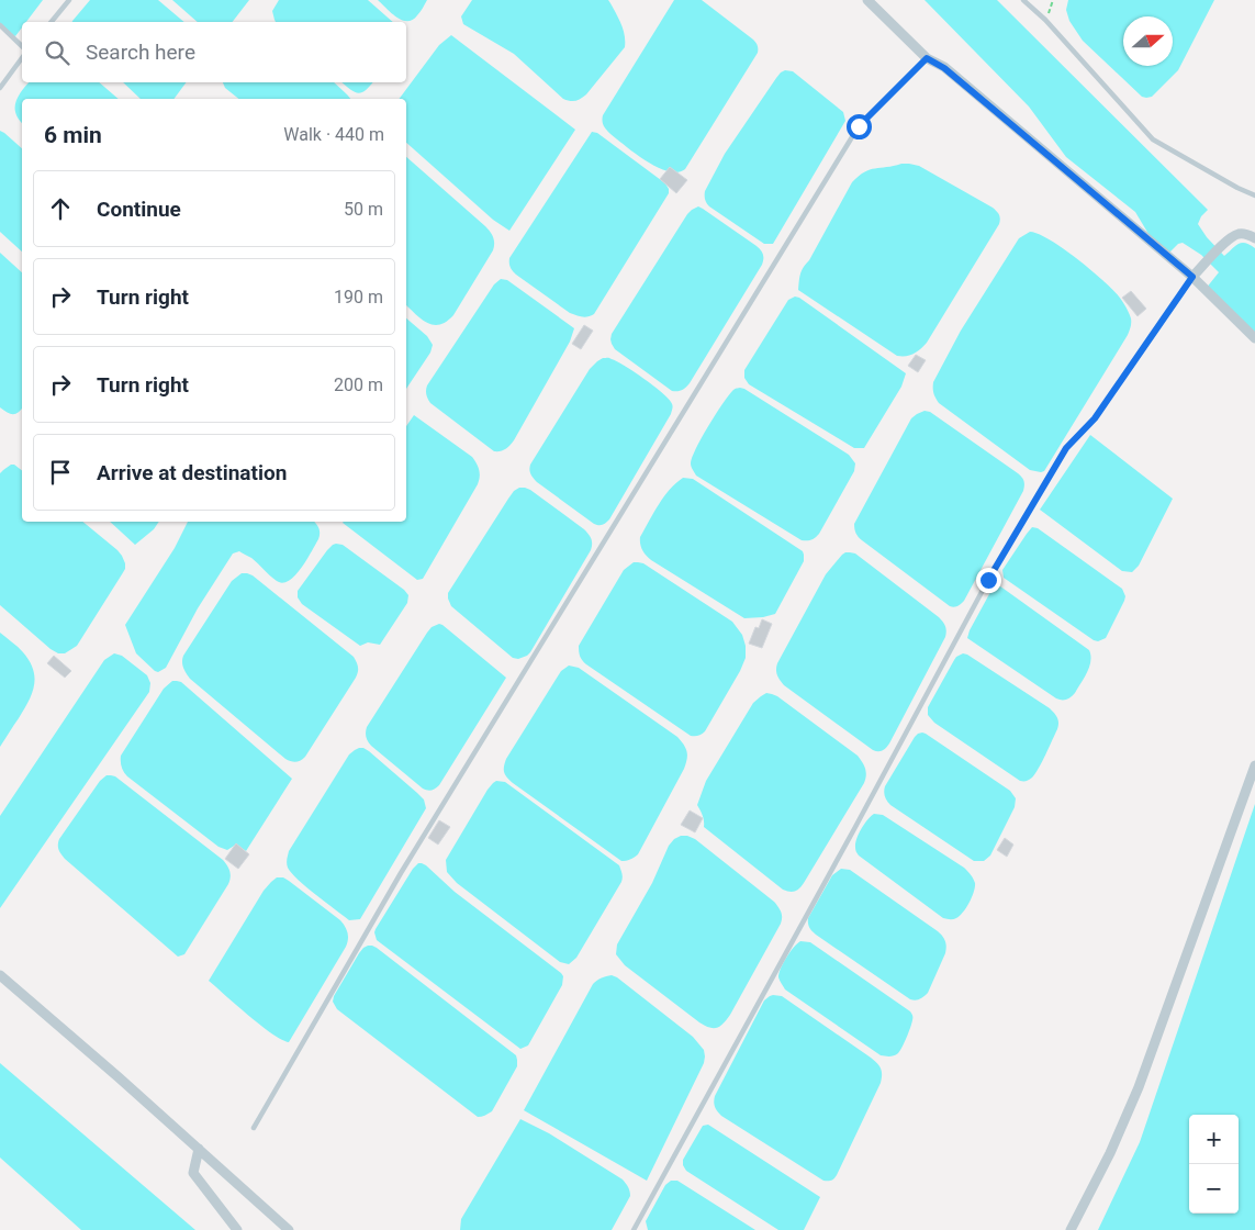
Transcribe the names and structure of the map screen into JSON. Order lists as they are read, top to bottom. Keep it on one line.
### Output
{"north":"right","page":{"search":"Search here","heading":["6 min","Walk · 440 m"],"list":[["Continue","50 m"],["Turn right","190 m"],["Turn right","200 m"],"Arrive at destination"],"map_buttons":["+","−"]}}
